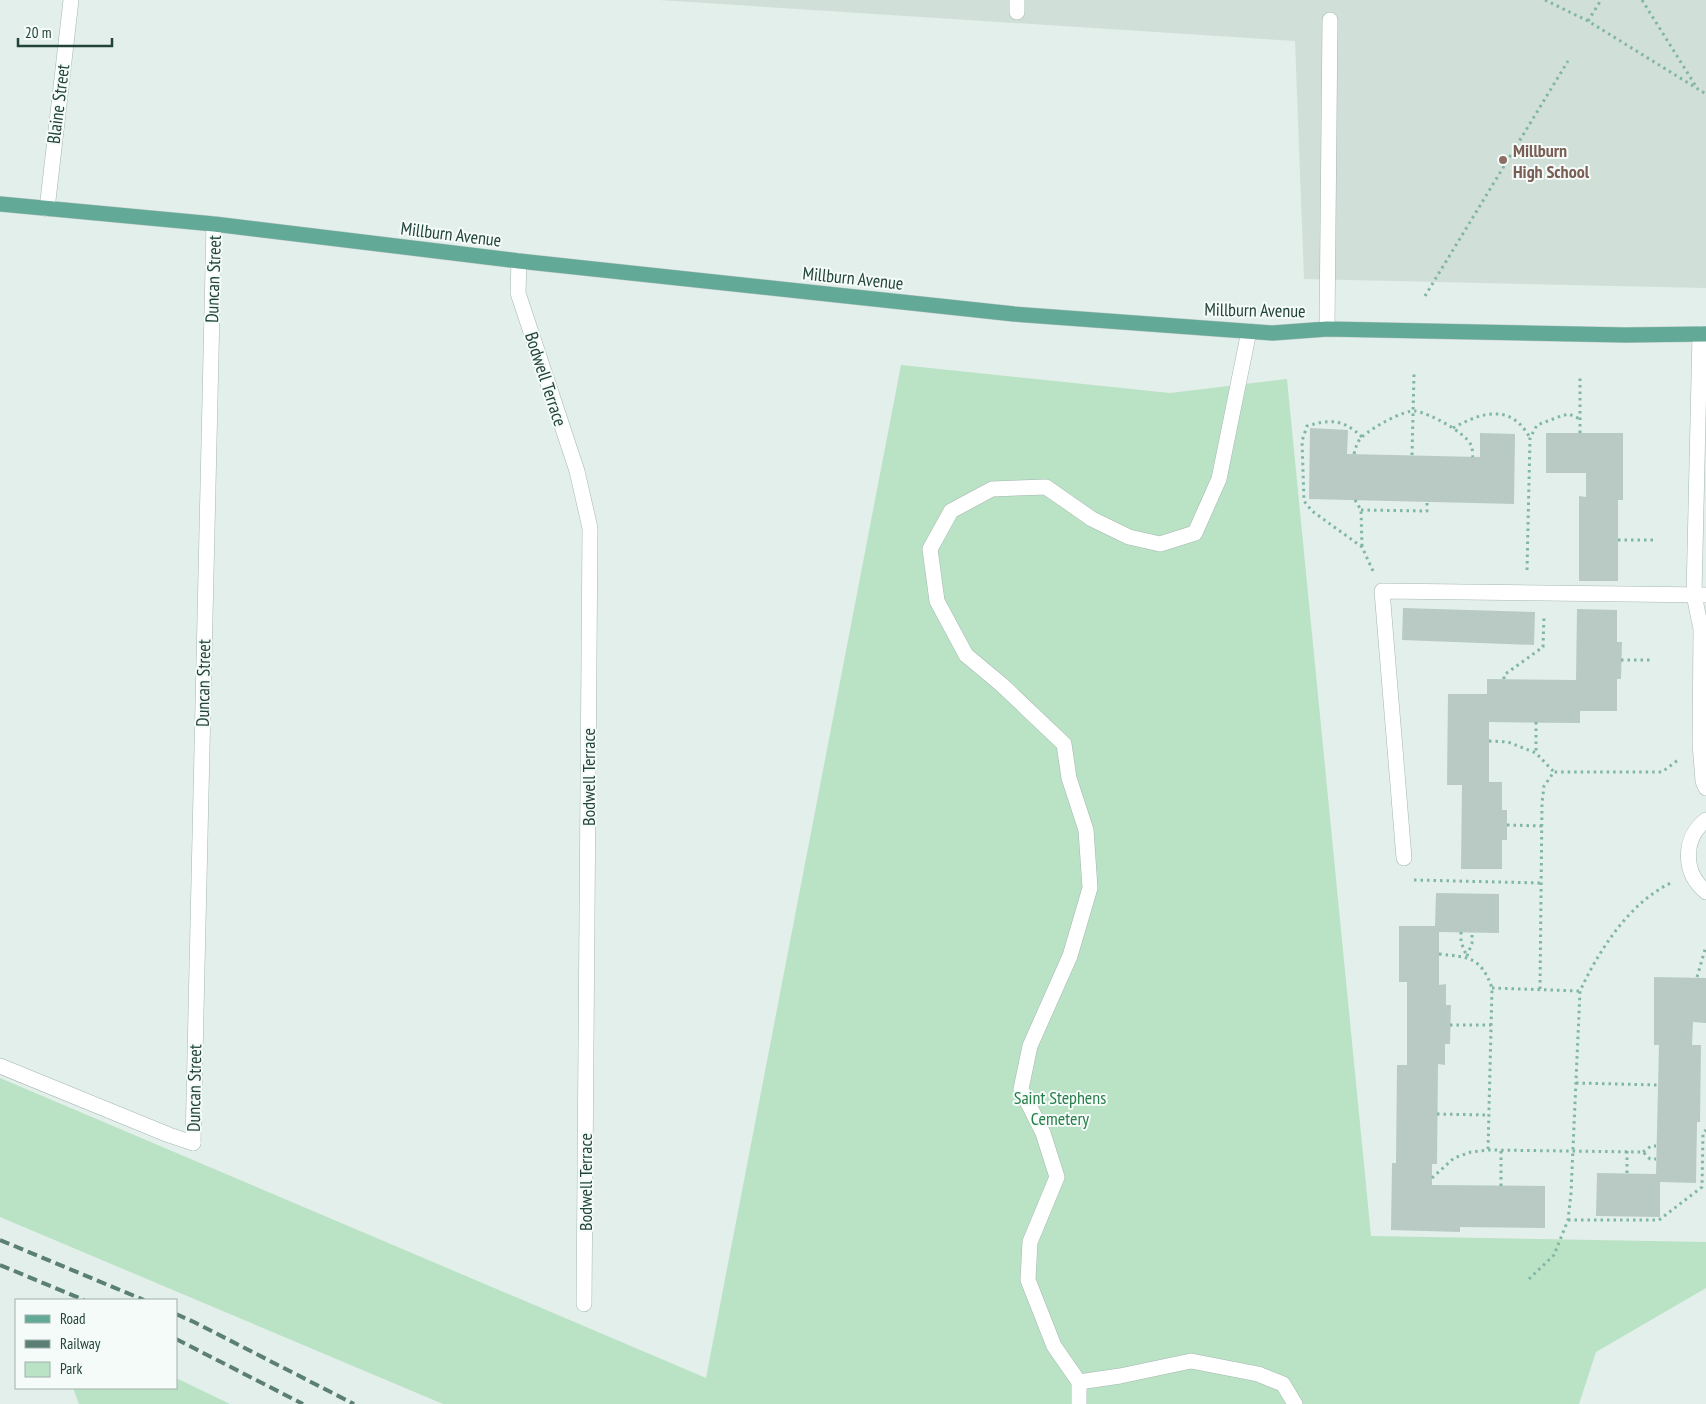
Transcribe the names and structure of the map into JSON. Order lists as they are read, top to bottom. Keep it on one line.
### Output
{"streets":{"main road":["Millburn Avenue"],"street":["Blaine Street","Duncan Street","Bodwell Terrace"]},"crossings":[["Blaine Street","Millburn Avenue"],["Millburn Avenue","Duncan Street"],["Millburn Avenue","Bodwell Terrace"]],"parks":["Saint Stephens Cemetery"],"places":["Millburn High School"],"legend":["Road","Railway","Park"],"scale_bar":"20 m"}
